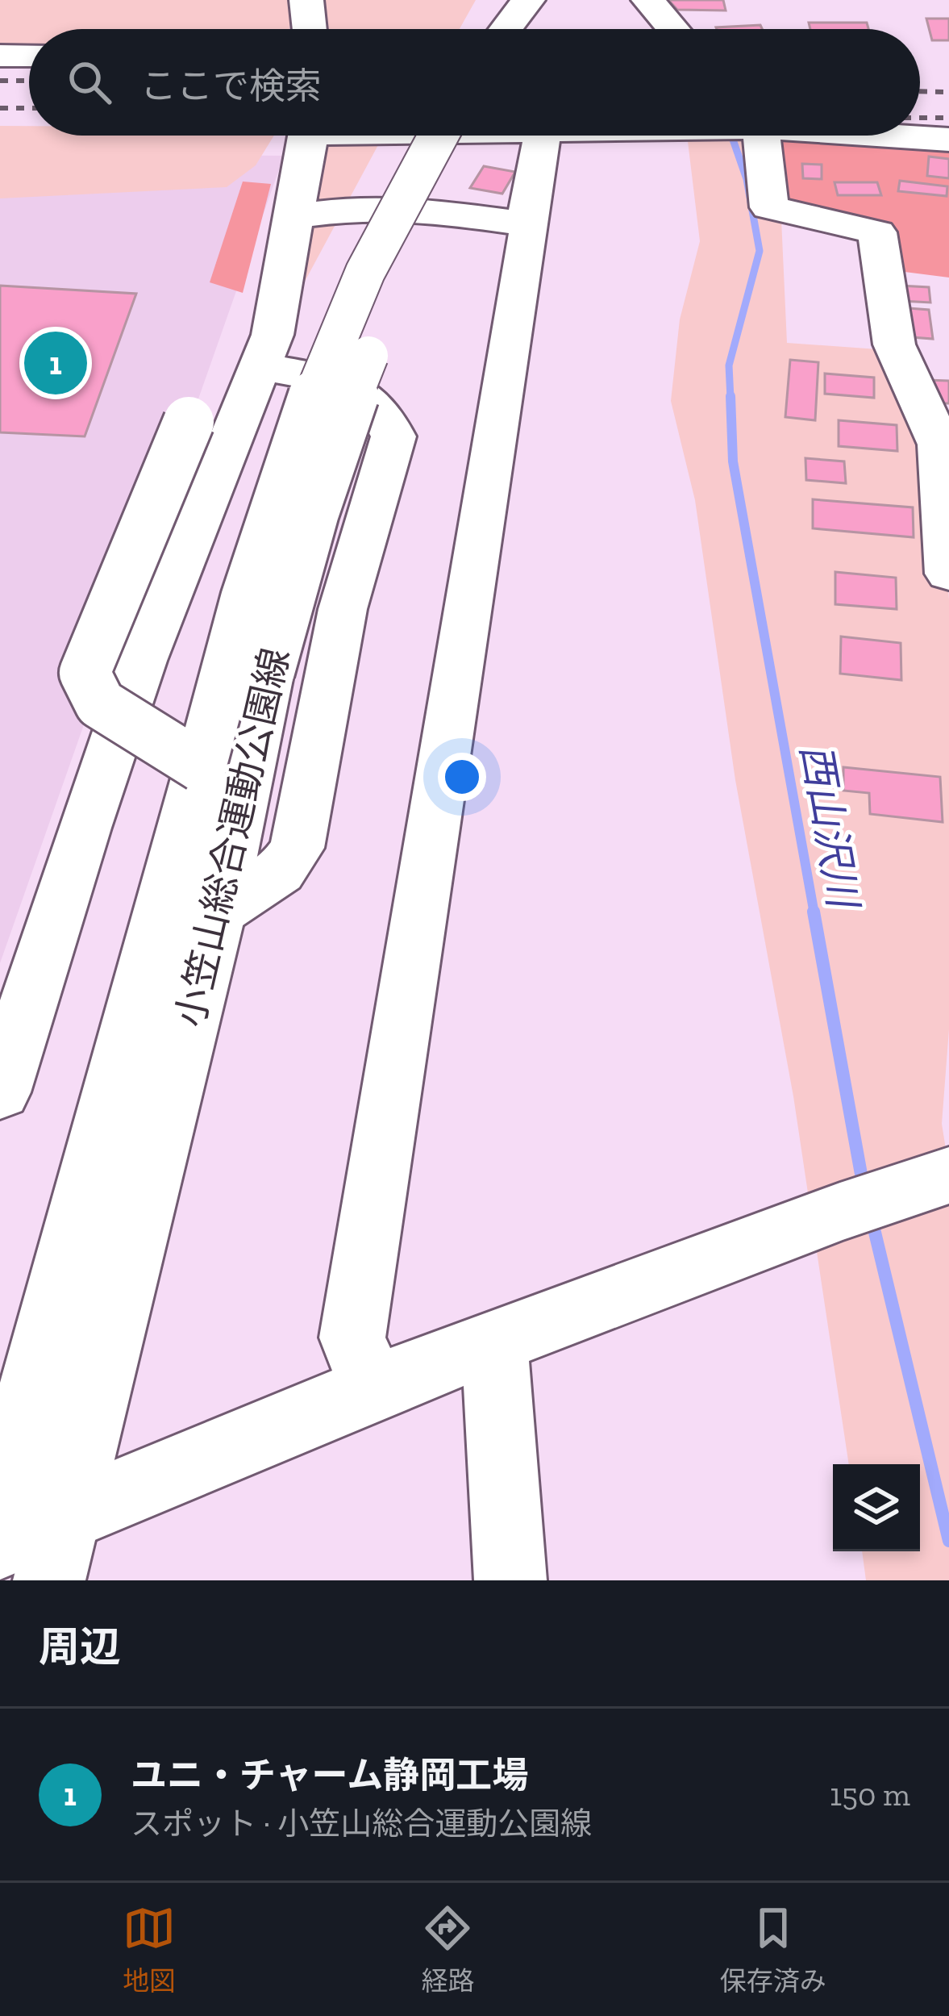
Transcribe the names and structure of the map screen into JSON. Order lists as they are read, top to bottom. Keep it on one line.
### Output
{"streets":{"street":["小笠山総合運動公園線"]},"water":["西山沢川"],"page":{"search":"ここで検索","pins":"1","heading":"周辺","list":[{"mark":"1","name":"ユニ・チャーム静岡工場","note":"スポット · 小笠山総合運動公園線","value":"150 m"}],"nav":["地図","経路","保存済み"]}}
